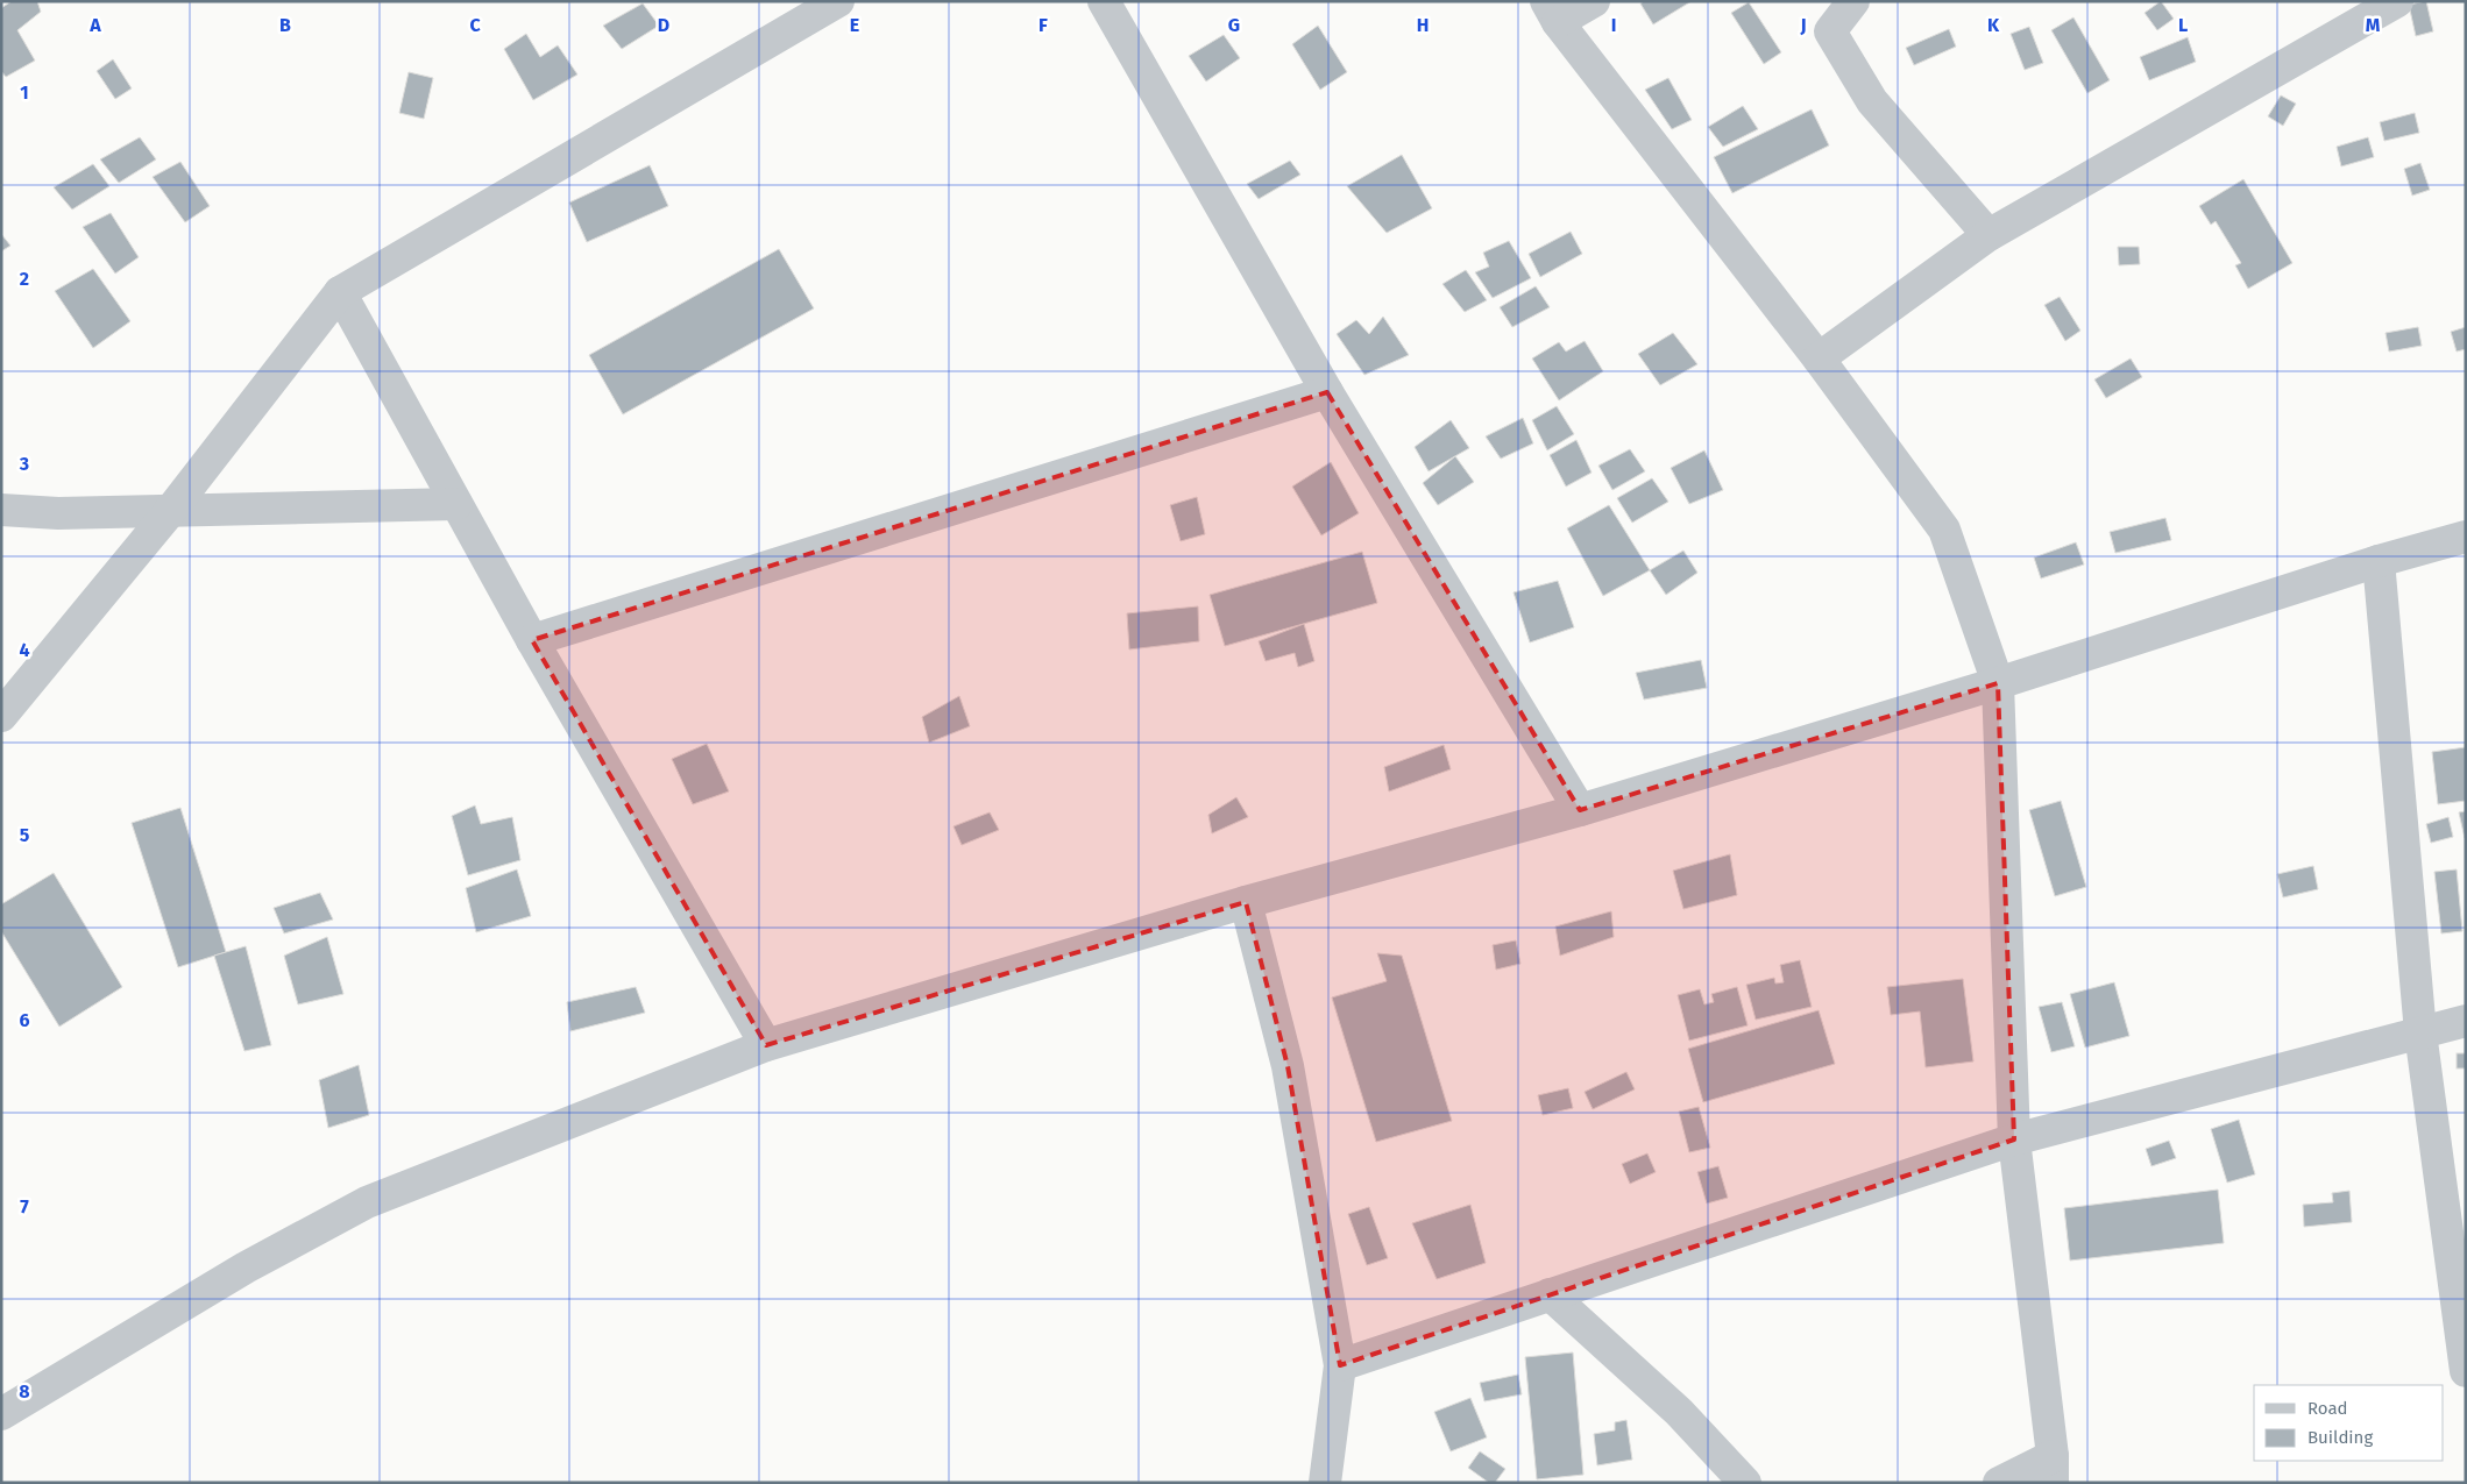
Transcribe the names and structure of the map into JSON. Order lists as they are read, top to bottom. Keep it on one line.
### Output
{"legend":["Road","Building"],"grid":{"columns":["A","B","C","D","E","F","G","H","I","J","K","L","M"],"rows":["1","2","3","4","5","6","7","8"]}}
